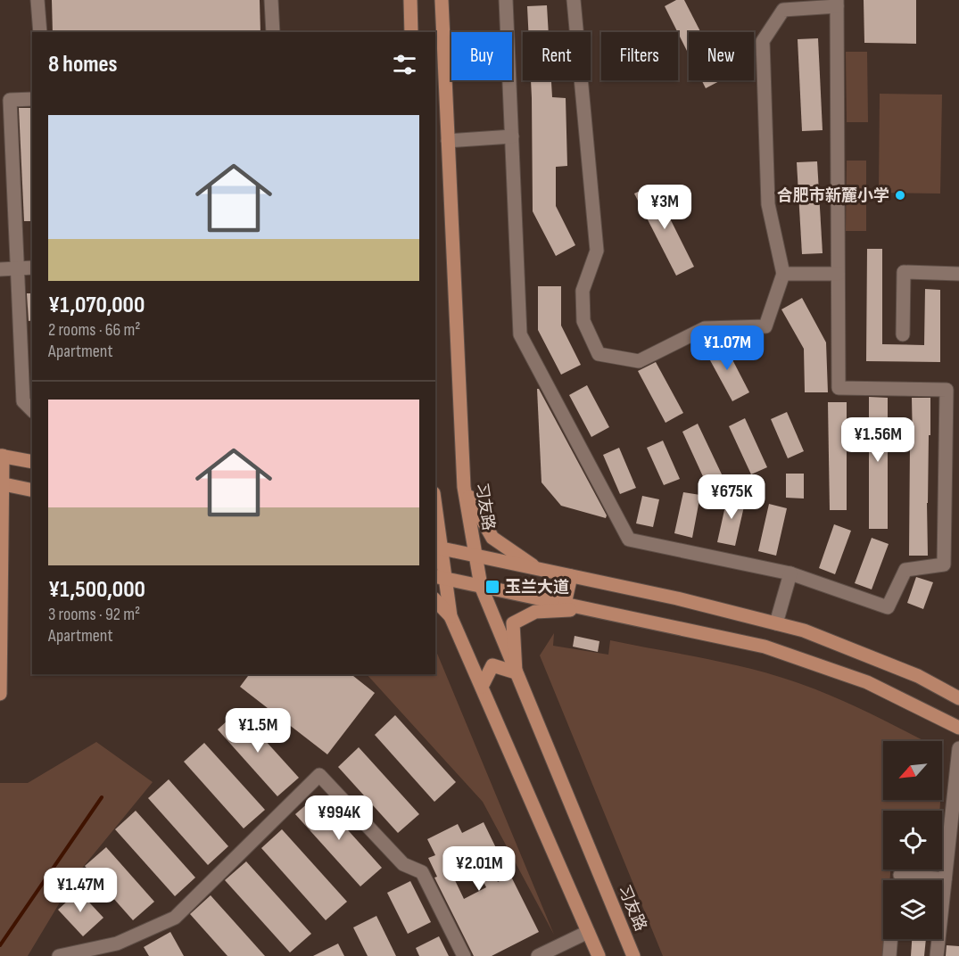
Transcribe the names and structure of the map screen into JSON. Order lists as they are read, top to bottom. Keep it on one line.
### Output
{"streets":{"main road":["习友路"]},"places":{"other":["合肥市新麓小学"],"transit":["玉兰大道"]},"north":"bottom left","page":{"chip":["Buy","Rent","Filters","New"],"heading":"8 homes","list":[{"name":"¥1,070,000","note":"2 rooms · 66 m² · Apartment"},{"name":"¥1,500,000","note":"3 rooms · 92 m² · Apartment"}],"price":["¥3M","¥1.07M","¥1.56M","¥675K","¥1.5M","¥994K","¥2.01M","¥1.47M"]}}
